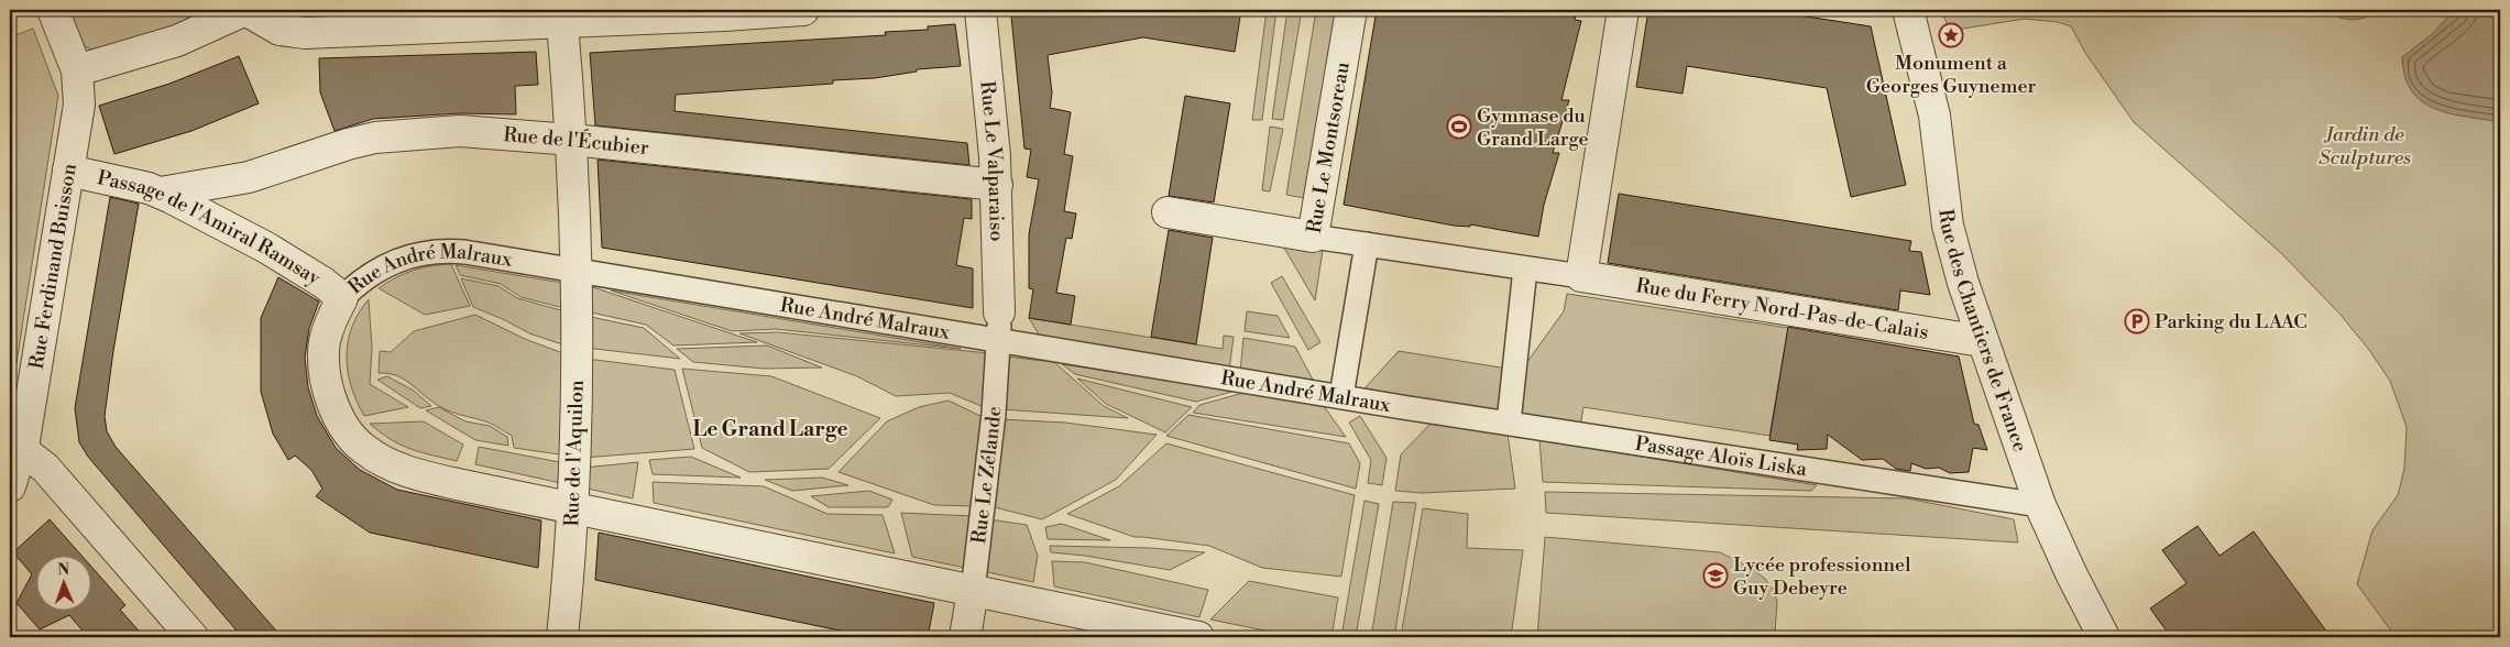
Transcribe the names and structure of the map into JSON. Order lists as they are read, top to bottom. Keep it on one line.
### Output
{"streets":{"street":["Rue de l'Écubier","Rue Le Montsoreau","Rue Le Valparaiso","Passage de l'Amiral Ramsay","Rue Ferdinand Buisson","Rue André Malraux","Rue du Ferry Nord-Pas-de-Calais","Rue des Chantiers de France","Rue de l'Aquilon","Passage Aloïs Liska","Rue Le Zélande"]},"crossings":[["Rue de l'Écubier","Rue Le Valparaiso"],["Rue de l'Écubier","Passage de l'Amiral Ramsay"],["Rue de l'Écubier","Rue de l'Aquilon"],["Rue Le Valparaiso","Rue André Malraux"],["Rue Le Valparaiso","Rue Le Zélande"],["Passage de l'Amiral Ramsay","Rue Ferdinand Buisson"],["Passage de l'Amiral Ramsay","Rue André Malraux"],["Rue André Malraux","Rue de l'Aquilon"],["Rue André Malraux","Passage Aloïs Liska"],["Rue André Malraux","Rue Le Zélande"],["Rue du Ferry Nord-Pas-de-Calais","Rue des Chantiers de France"],["Rue des Chantiers de France","Passage Aloïs Liska"]],"districts":["Le Grand Large"],"parks":["Jardin de Sculptures"],"places":{"place":["Monument a Georges Guynemer"],"sports":["Gymnase du Grand Large"],"parking":["Parking du LAAC"],"school or university":["Lycée professionnel Guy Debeyre"]},"north":"top"}
